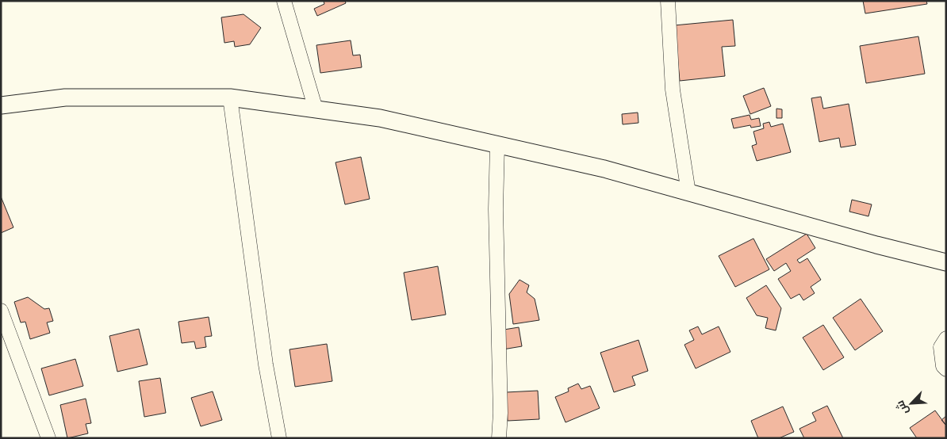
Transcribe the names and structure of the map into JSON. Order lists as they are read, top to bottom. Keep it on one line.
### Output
{"north":"bottom left"}
